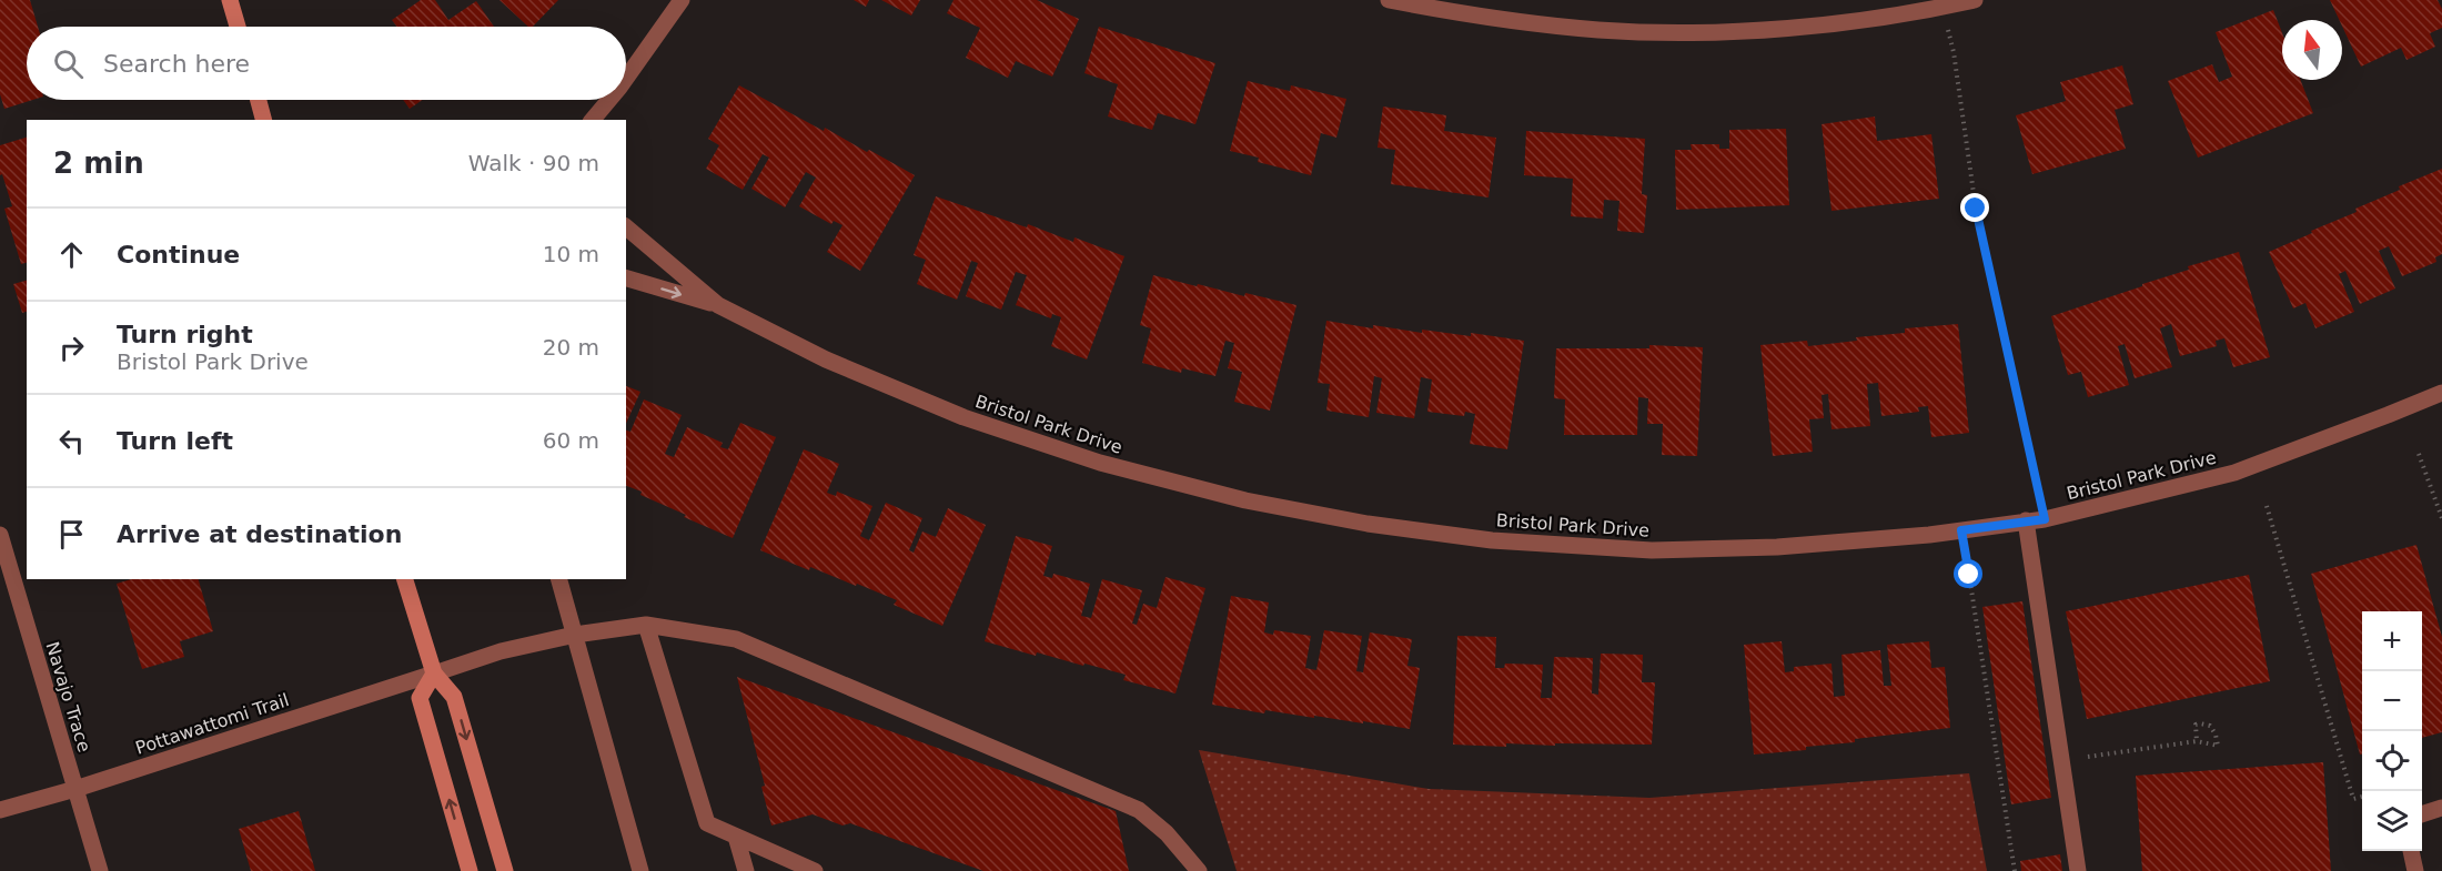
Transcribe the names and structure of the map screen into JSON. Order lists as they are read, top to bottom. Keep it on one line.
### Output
{"streets":{"street":["Bristol Park Drive","Navajo Trace","Pottawattomi Trail"]},"crossings":[["Navajo Trace","Pottawattomi Trail"]],"north":"top","page":{"search":"Search here","heading":["2 min","Walk · 90 m"],"list":[["Continue","10 m"],["Turn right","Bristol Park Drive","20 m"],["Turn left","60 m"],"Arrive at destination"],"map_buttons":["+","−"]}}
